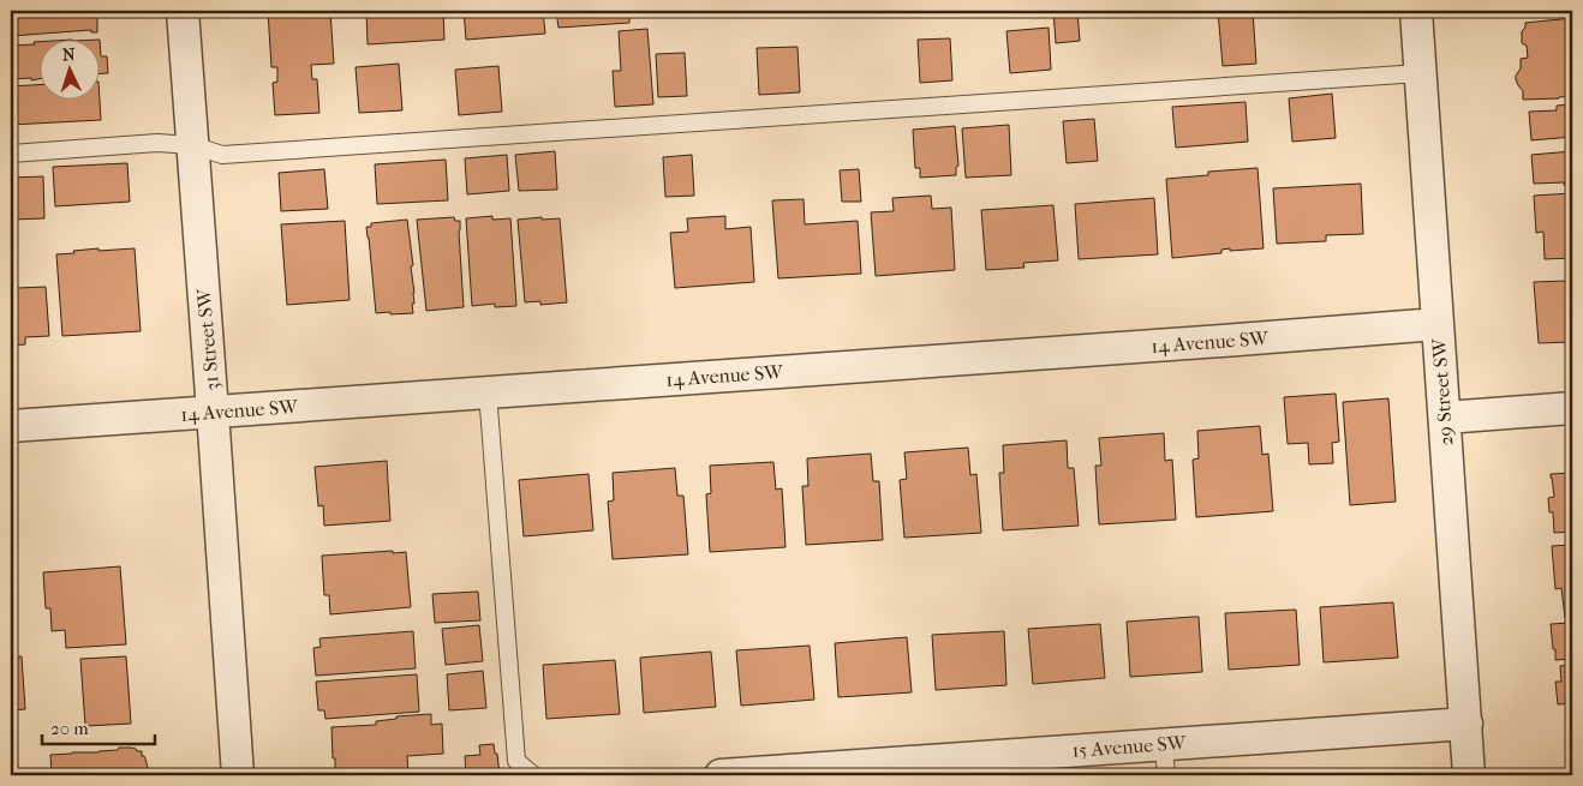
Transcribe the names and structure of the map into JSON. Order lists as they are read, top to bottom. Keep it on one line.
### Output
{"streets":{"street":["31 Street SW","14 Avenue SW","29 Street SW","15 Avenue SW"]},"crossings":[["31 Street SW","14 Avenue SW"],["14 Avenue SW","29 Street SW"],["29 Street SW","15 Avenue SW"]],"scale_bar":"20 m","north":"top"}
